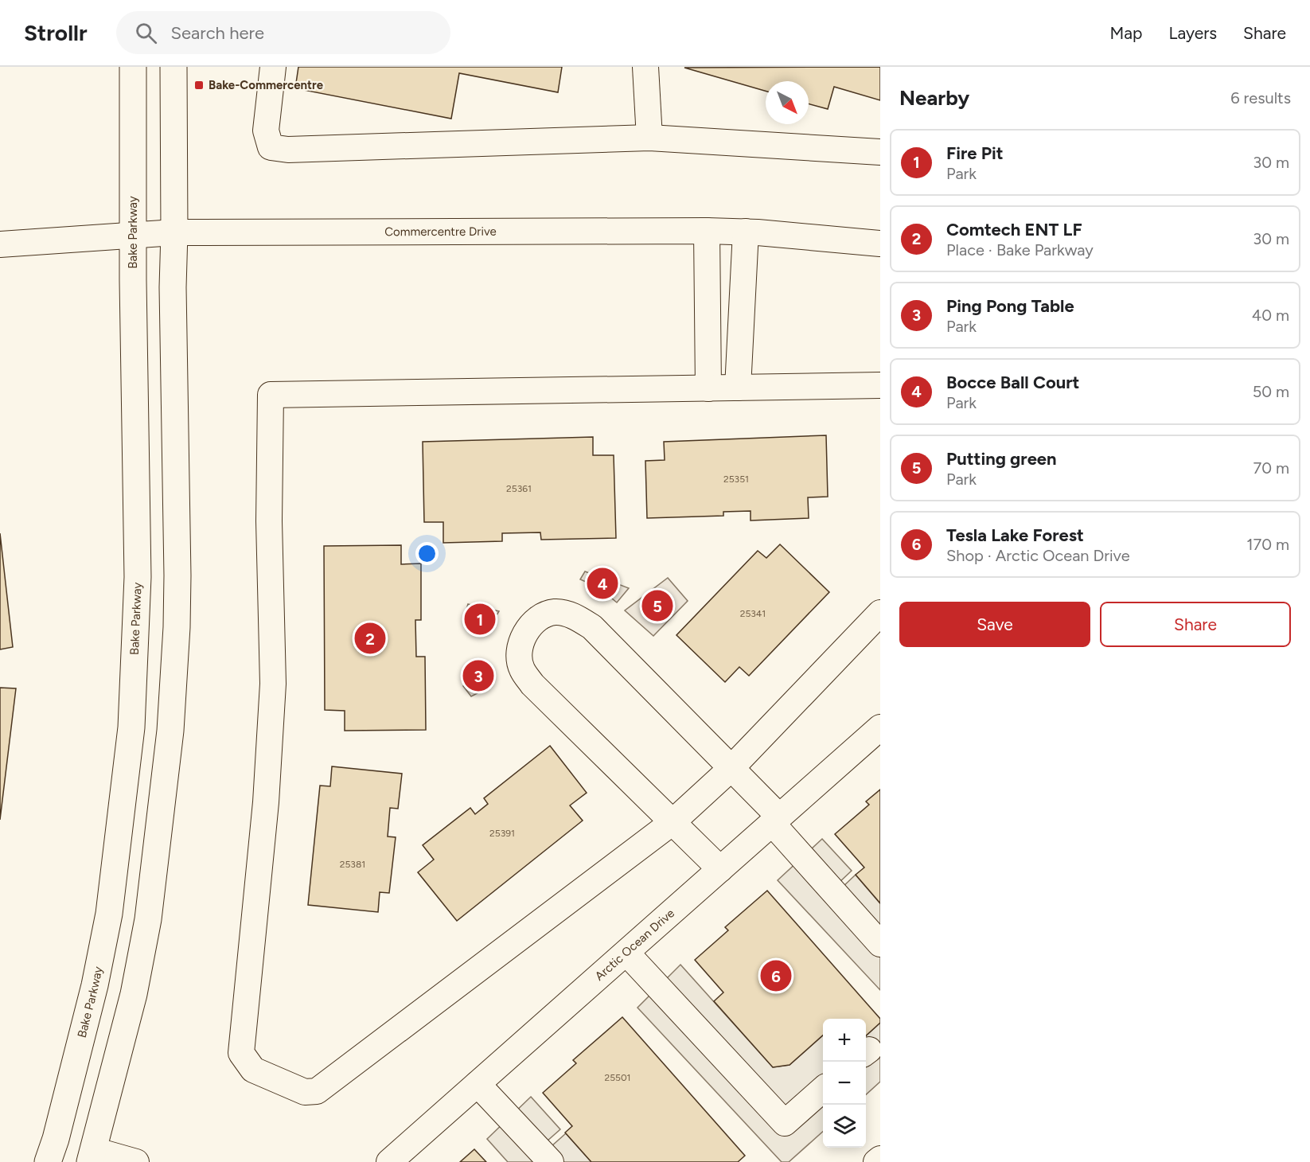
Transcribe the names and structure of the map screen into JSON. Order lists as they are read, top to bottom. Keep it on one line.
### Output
{"streets":{"main road":["Bake Parkway"],"street":["Commercentre Drive","Arctic Ocean Drive"]},"crossings":[["Bake Parkway","Commercentre Drive"]],"places":{"transit":["Bake-Commercentre"]},"house_numbers":["25351","25361","25341","25391","25381","25501"],"north":"bottom right","page":{"header":"Strollr","search":"Search here","nav":["Map","Layers","Share"],"heading":["Nearby","6 results"],"list":[{"mark":"1","name":"Fire Pit","note":"Park","value":"30 m"},{"mark":"2","name":"Comtech ENT LF","note":"Place · Bake Parkway","value":"30 m"},{"mark":"3","name":"Ping Pong Table","note":"Park","value":"40 m"},{"mark":"4","name":"Bocce Ball Court","note":"Park","value":"50 m"},{"mark":"5","name":"Putting green","note":"Park","value":"70 m"},{"mark":"6","name":"Tesla Lake Forest","note":"Shop · Arctic Ocean Drive","value":"170 m"}],"pins":["4","5","1","2","3","6"],"buttons":["Save","Share"],"map_buttons":["+","−"]}}
